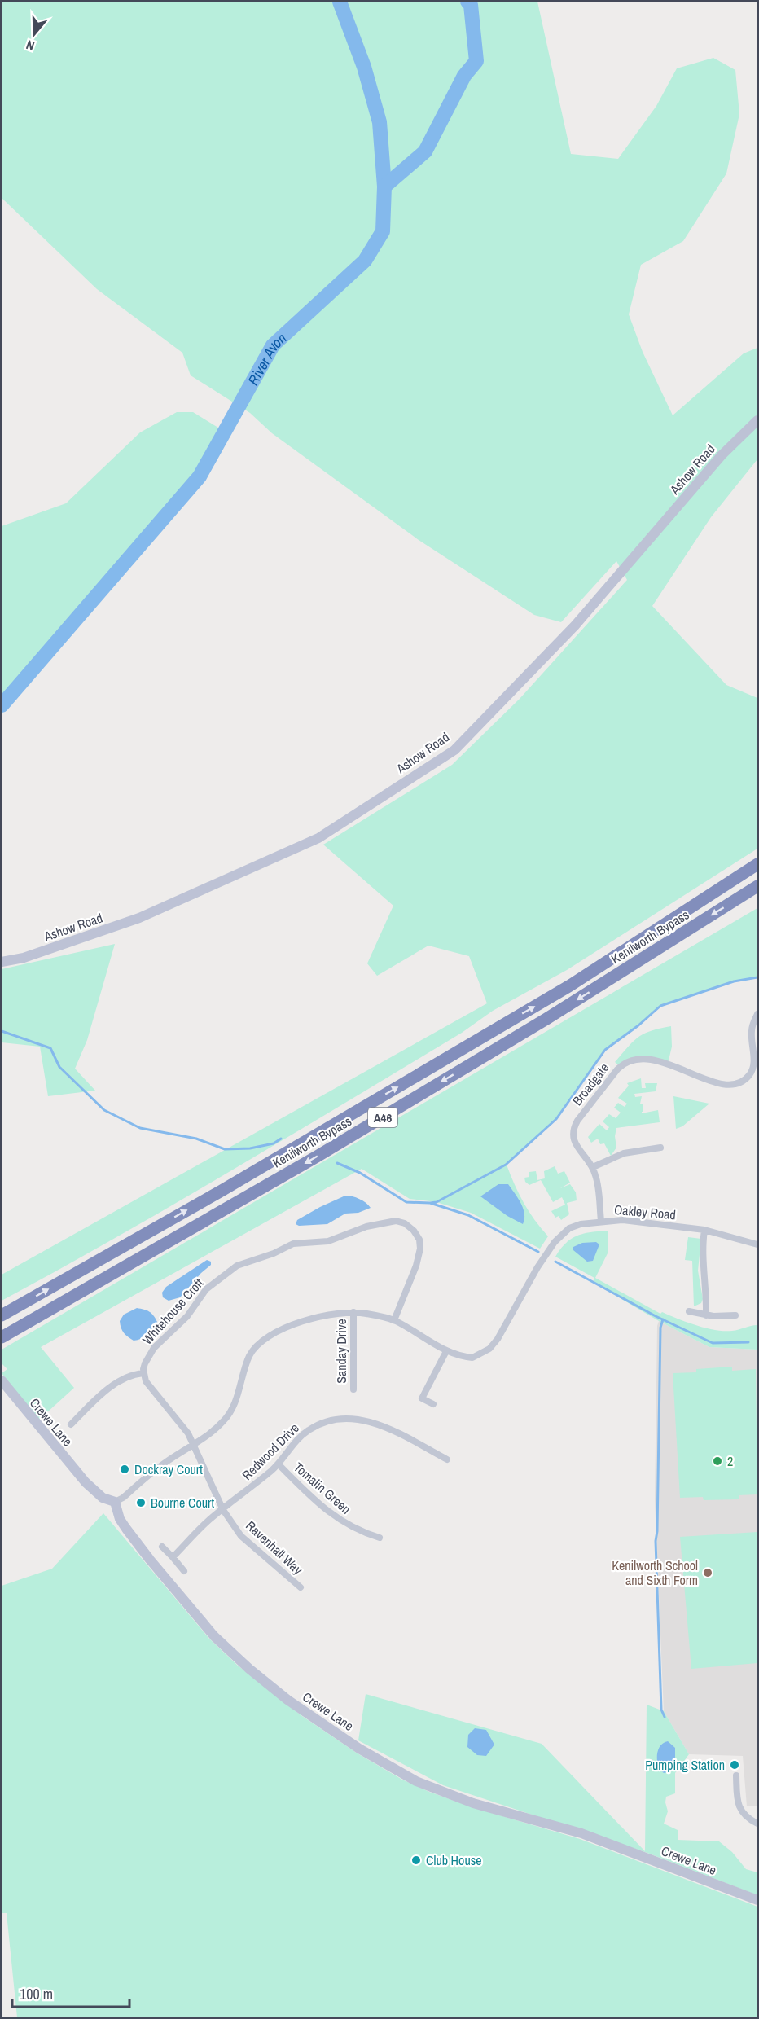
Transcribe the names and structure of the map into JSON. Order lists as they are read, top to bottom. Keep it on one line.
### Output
{"streets":{"highway":["Kenilworth Bypass","A46"],"main road":["Ashow Road","Crewe Lane"],"street":["Broadgate","Oakley Road","Whitehouse Croft","Sanday Drive","Redwood Drive","Tomalin Green","Ravenhall Way"]},"crossings":[["Broadgate","Oakley Road"],["Redwood Drive","Tomalin Green"],["Redwood Drive","Ravenhall Way"]],"water":["River Avon"],"places":["2","Dockray Court","Bourne Court","Kenilworth School and Sixth Form","Pumping Station","Club House"],"scale_bar":"100 m","north":"bottom"}
